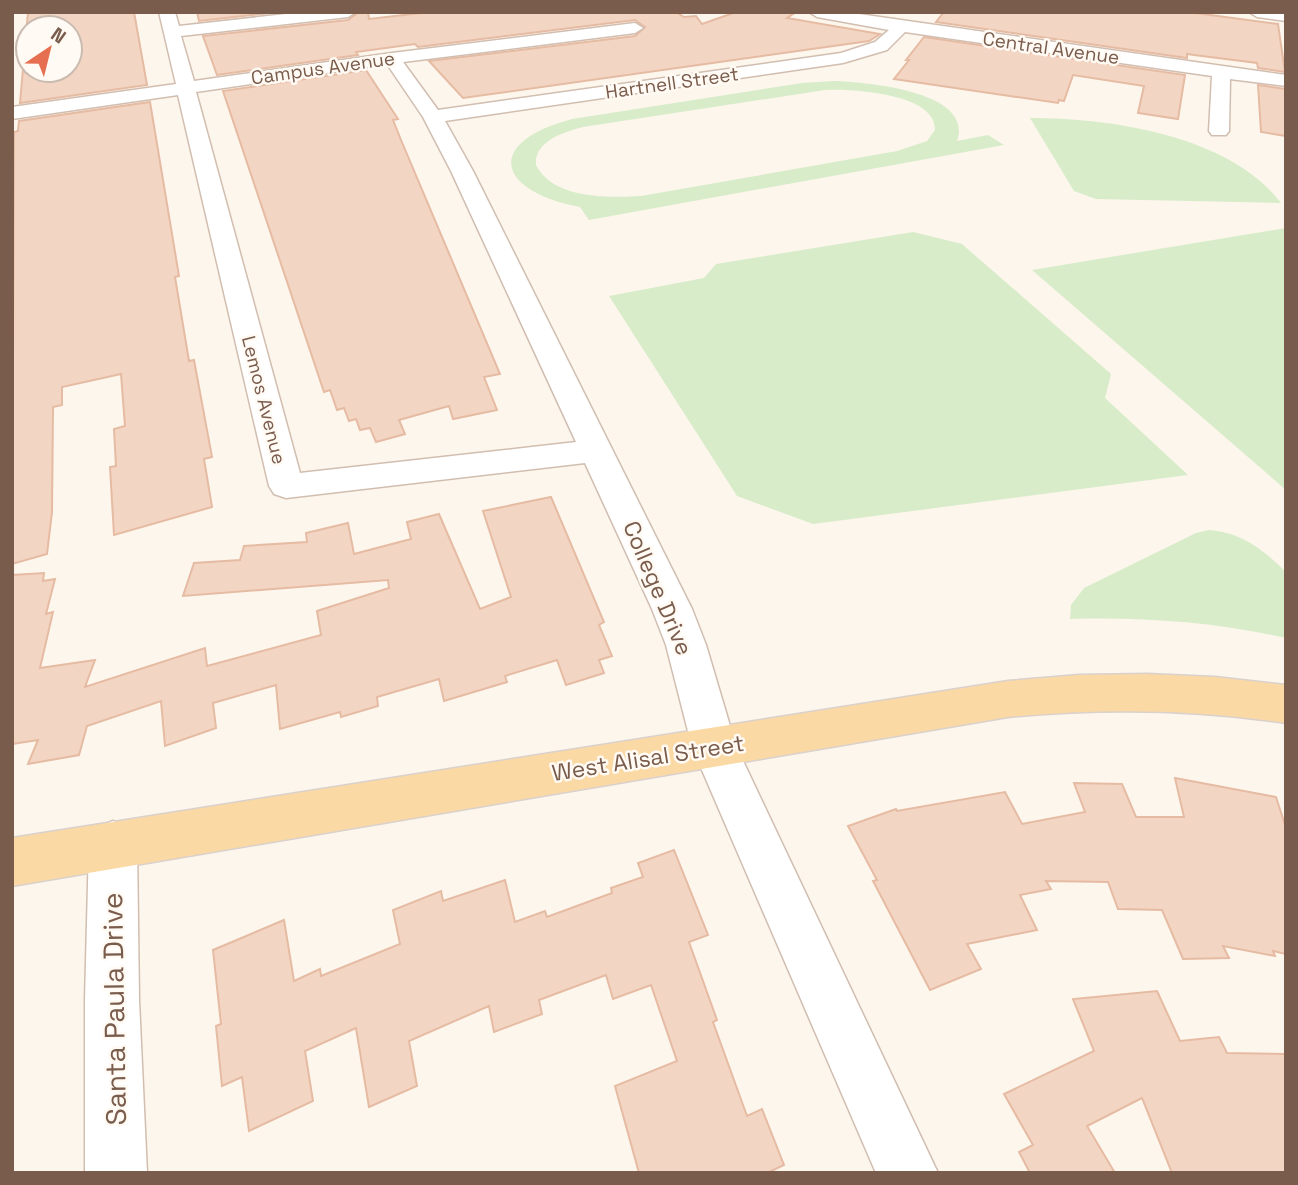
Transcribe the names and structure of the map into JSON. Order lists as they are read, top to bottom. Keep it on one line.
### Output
{"streets":{"main road":["West Alisal Street"],"street":["Central Avenue","Campus Avenue","Hartnell Street","Lemos Avenue","College Drive","Santa Paula Drive"]},"crossings":[["Central Avenue","Hartnell Street"],["Campus Avenue","Lemos Avenue"],["Campus Avenue","College Drive"],["Hartnell Street","College Drive"],["Lemos Avenue","College Drive"],["College Drive","West Alisal Street"],["West Alisal Street","Santa Paula Drive"]],"north":"top right"}
